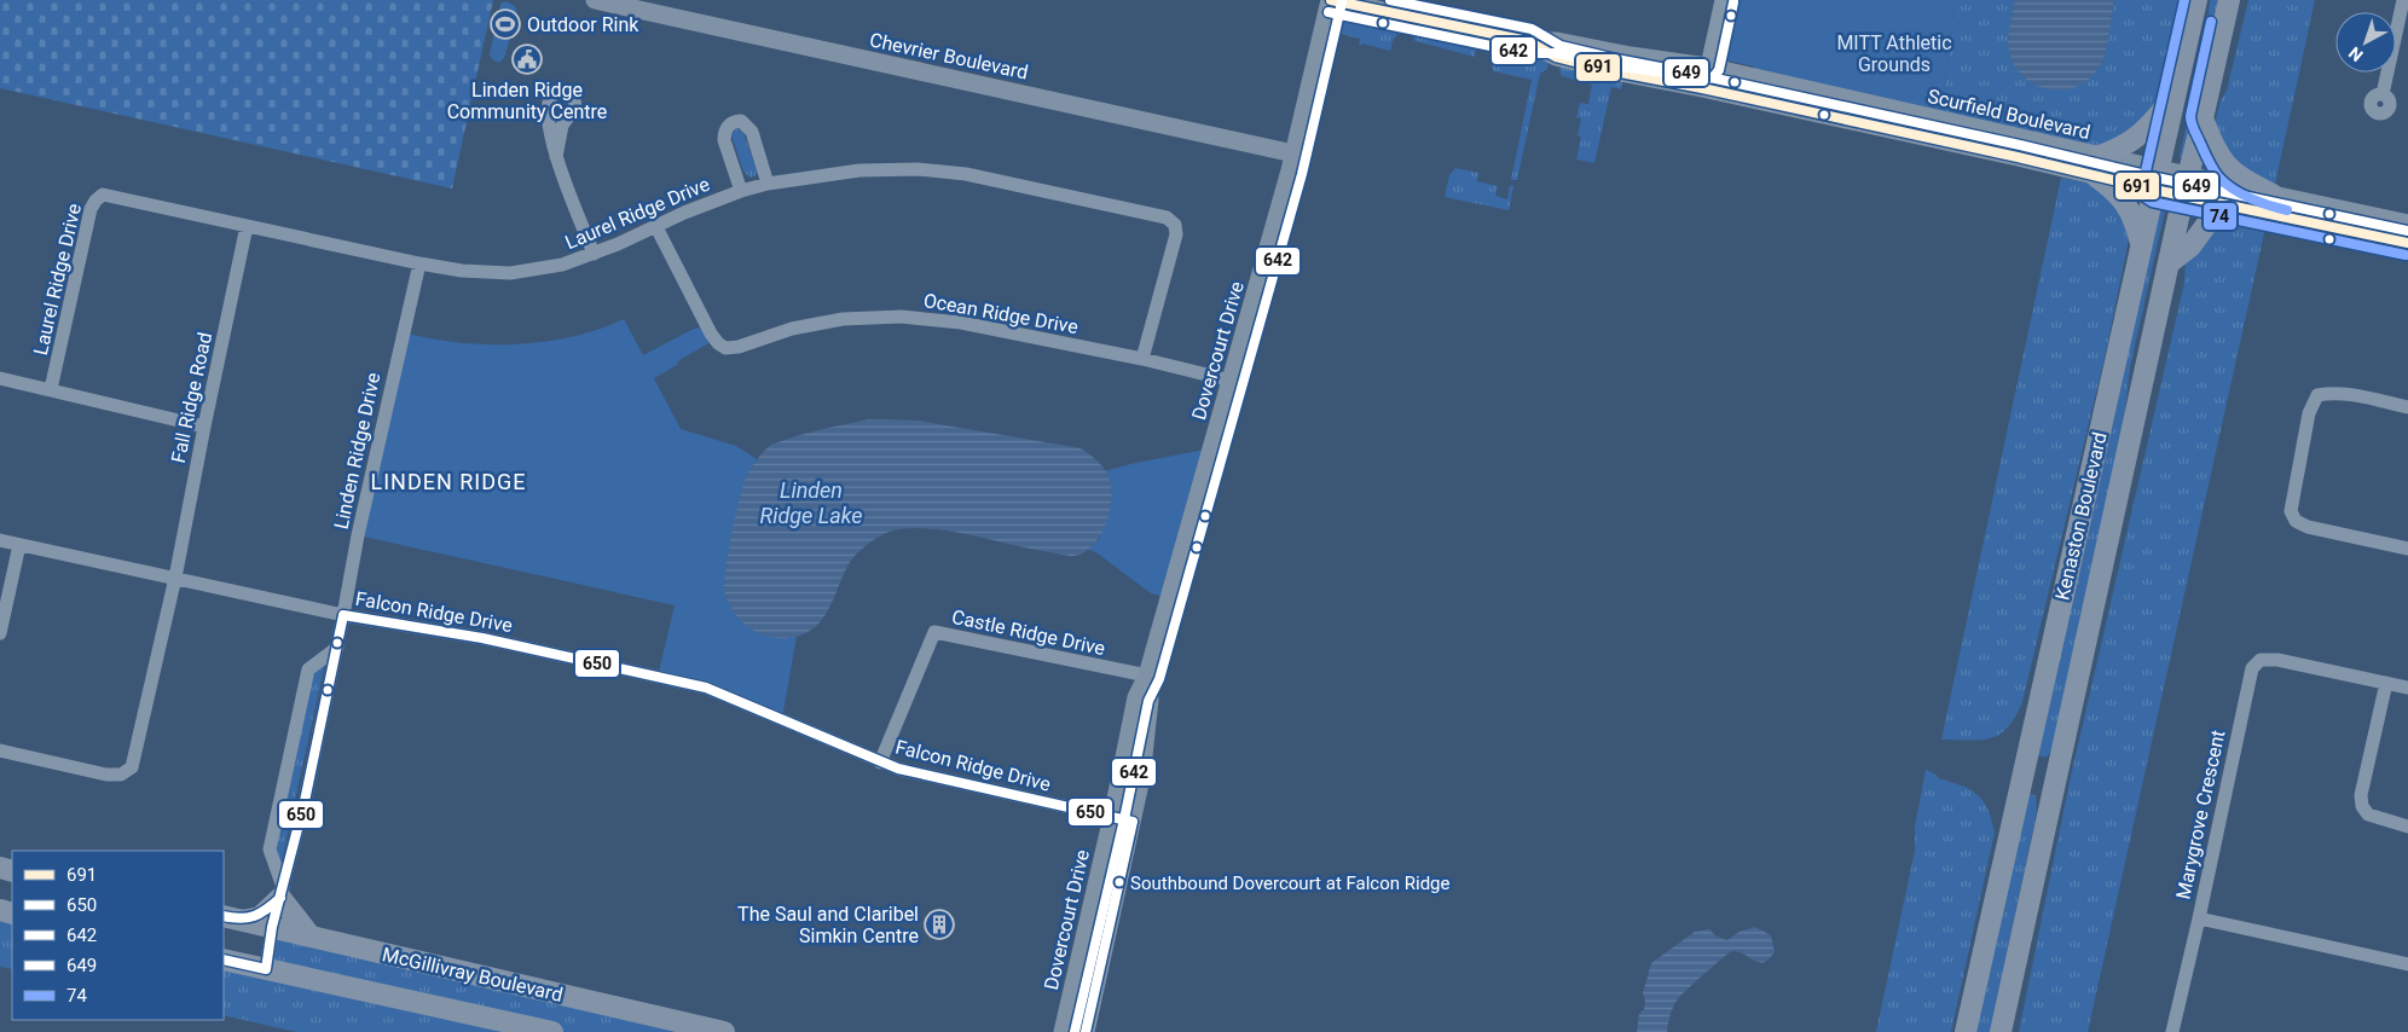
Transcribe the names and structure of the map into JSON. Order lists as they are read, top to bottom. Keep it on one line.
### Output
{"streets":{"main road":["Kenaston Boulevard","McGillivray Boulevard"],"street":["Chevrier Boulevard","Scurfield Boulevard","Laurel Ridge Drive","Ocean Ridge Drive","Dovercourt Drive","Fall Ridge Road","Linden Ridge Drive","Falcon Ridge Drive","Castle Ridge Drive","Marygrove Crescent"]},"crossings":[["Chevrier Boulevard","Dovercourt Drive"],["Scurfield Boulevard","Dovercourt Drive"],["Scurfield Boulevard","Kenaston Boulevard"],["Laurel Ridge Drive","Ocean Ridge Drive"],["Laurel Ridge Drive","Fall Ridge Road"],["Laurel Ridge Drive","Linden Ridge Drive"],["Ocean Ridge Drive","Dovercourt Drive"],["Dovercourt Drive","Falcon Ridge Drive"],["Dovercourt Drive","Castle Ridge Drive"],["Fall Ridge Road","Falcon Ridge Drive"],["Linden Ridge Drive","Falcon Ridge Drive"],["Linden Ridge Drive","McGillivray Boulevard"],["Falcon Ridge Drive","Castle Ridge Drive"]],"districts":["LINDEN RIDGE"],"water":["Linden Ridge Lake"],"parks":["MITT Athletic Grounds"],"places":{"sports":["Outdoor Rink"],"public building":["Linden Ridge Community Centre"],"other":["Southbound Dovercourt at Falcon Ridge"],"building":["The Saul and Claribel Simkin Centre"]},"lines":["transit line 691","transit line 649","transit line 74","transit line 642","transit line 650"],"legend":["691","650","642","649","74"],"north":"bottom left"}
